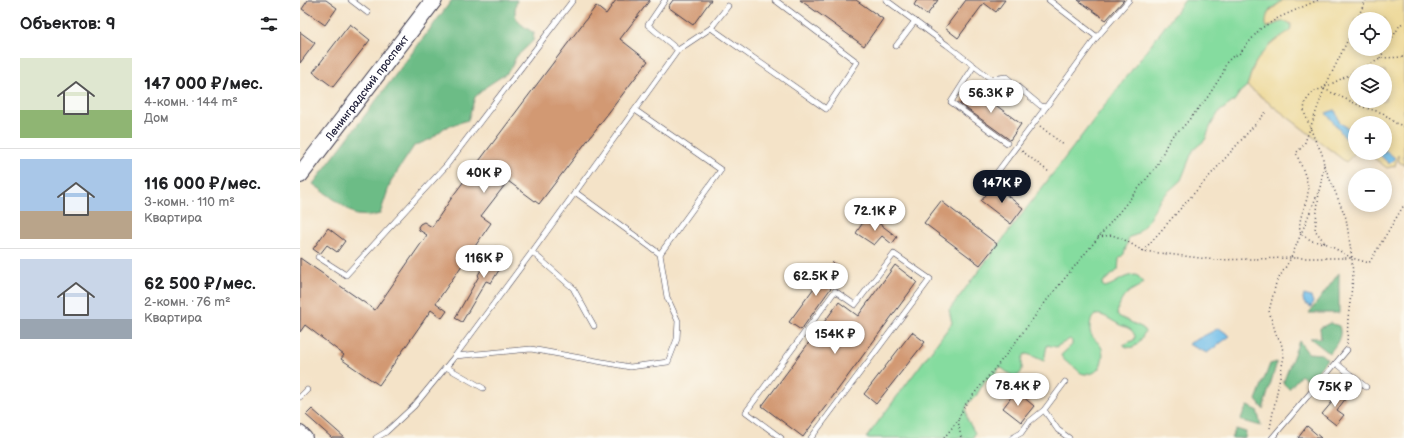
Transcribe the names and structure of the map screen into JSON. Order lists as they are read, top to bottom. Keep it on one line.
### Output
{"streets":{"main road":["Ленинградский проспект"]},"page":{"heading":"Объектов: 9","map_buttons":["+","−"],"list":[{"name":"147 000 ₽/мес.","note":"4-комн. · 144 m² · Дом"},{"name":"116 000 ₽/мес.","note":"3-комн. · 110 m² · Квартира"},{"name":"62 500 ₽/мес.","note":"2-комн. · 76 m² · Квартира"}],"price":["56.3K ₽","40K ₽","147K ₽","72.1K ₽","116K ₽","62.5K ₽","154K ₽","78.4K ₽","75K ₽"]}}
